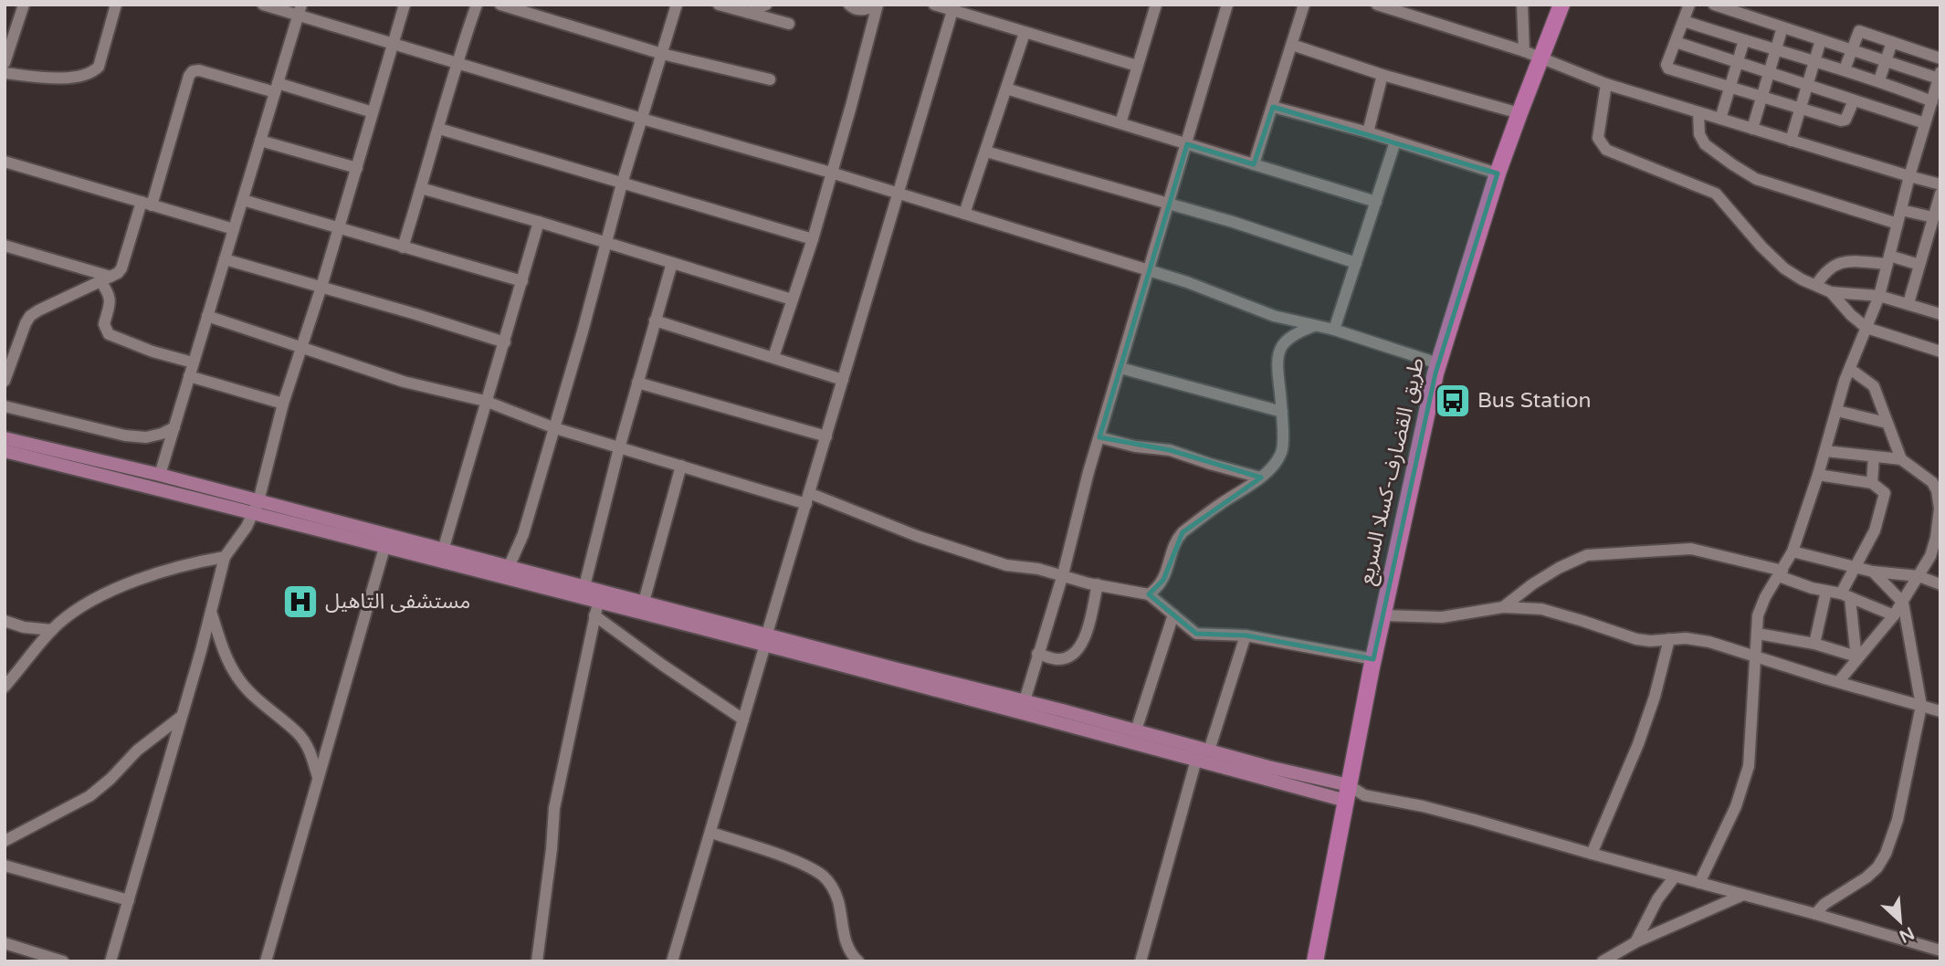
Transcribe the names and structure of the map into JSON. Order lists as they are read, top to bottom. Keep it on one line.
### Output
{"streets":{"highway":["طريق القضارف-كسلا السريع"]},"places":{"bus stop":["Bus Station"],"hospital":["مستشفى التاهيل"]},"north":"bottom right"}
